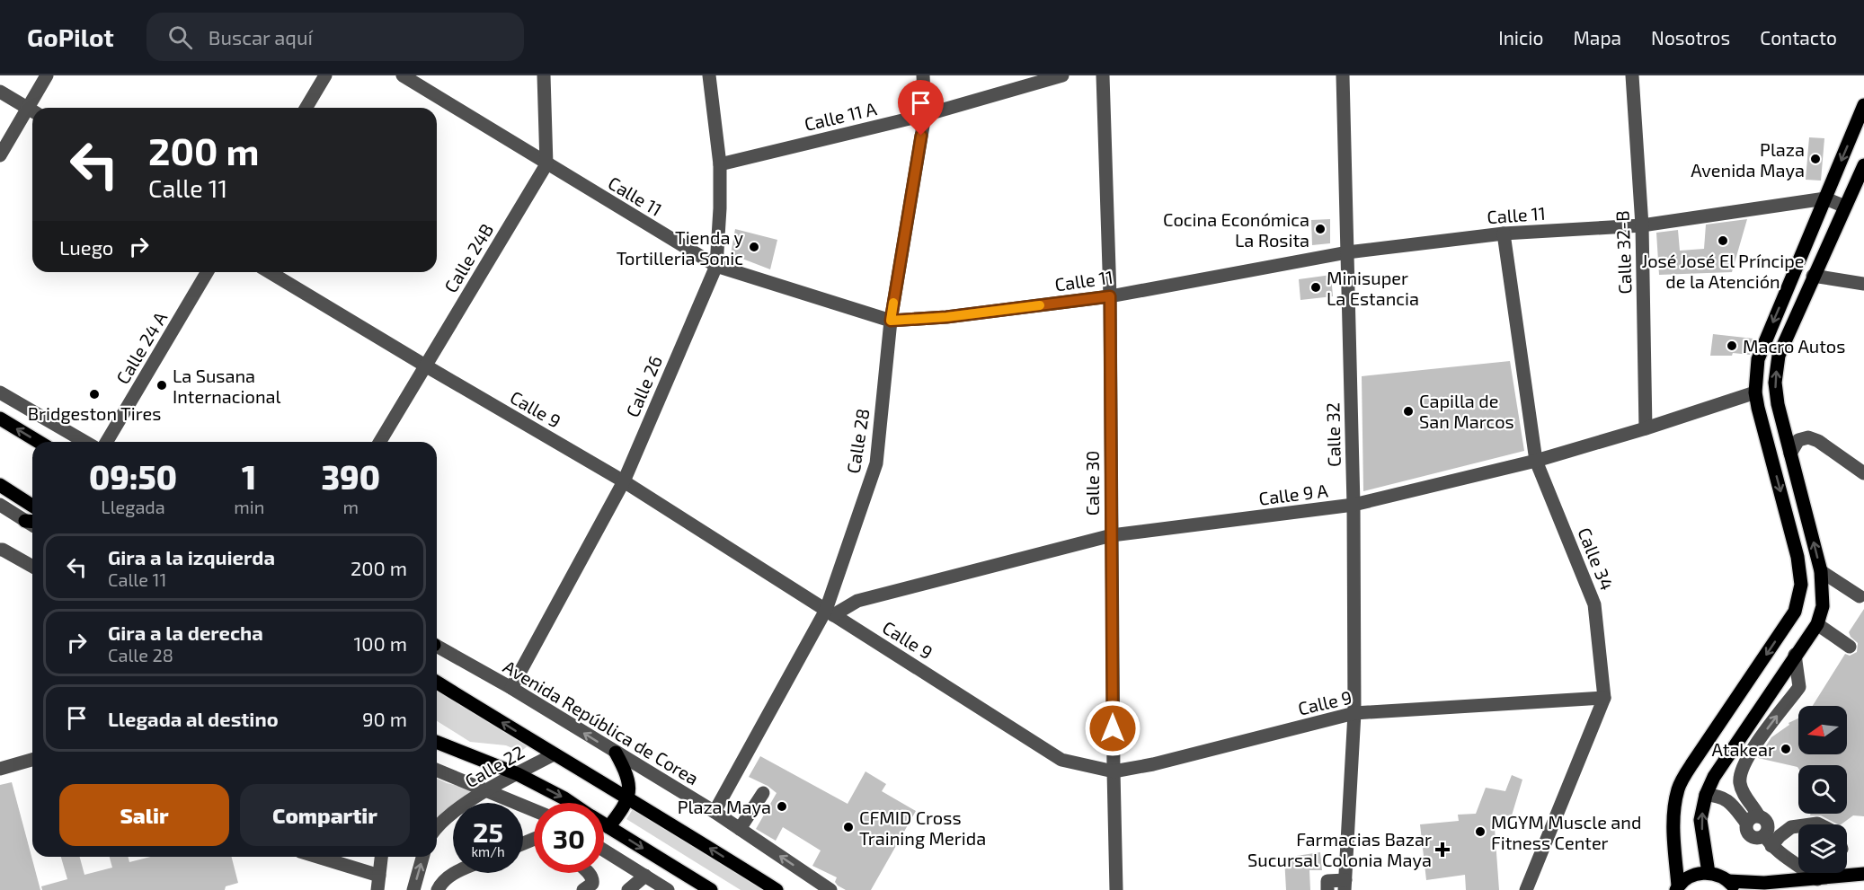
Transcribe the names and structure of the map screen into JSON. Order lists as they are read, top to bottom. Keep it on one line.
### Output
{"streets":{"street":["Calle 11 A","Calle 11","Calle 32-B","Calle 24B","Calle 24 A","Calle 26","Calle 9","Calle 32","Calle 28","Calle 30","Calle 9 A","Calle 34","Avenida República de Corea","Calle 22"]},"crossings":[["Calle 11 A","Calle 26"],["Calle 11 A","Calle 28"],["Calle 11","Calle 32-B"],["Calle 11","Calle 24B"],["Calle 11","Calle 26"],["Calle 11","Calle 32"],["Calle 11","Calle 28"],["Calle 11","Calle 30"],["Calle 11","Calle 34"],["Calle 32-B","Calle 9 A"],["Calle 24B","Calle 9"],["Calle 26","Calle 9"],["Calle 26","Avenida República de Corea"],["Calle 9","Calle 32"],["Calle 9","Calle 28"],["Calle 9","Calle 30"],["Calle 9","Calle 9 A"],["Calle 9","Calle 34"],["Calle 32","Calle 9 A"],["Calle 28","Calle 9 A"],["Calle 28","Avenida República de Corea"],["Calle 30","Calle 9 A"],["Calle 9 A","Calle 34"]],"places":{"other":["Plaza Avenida Maya","Cocina Económica La Rosita","José José El Príncipe de la Atención","Tienda y Tortilleria Sonic","Minisuper La Estancia","Macro Autos","La Susana Internacional","Bridgeston Tires","Capilla de San Marcos","Atakear","Plaza Maya","CFMID Cross Training Merida","MGYM Muscle and Fitness Center"],"health":["Farmacias Bazar Sucursal Colonia Maya"]},"north":"left","page":{"header":"GoPilot","search":"Buscar aquí","nav":["Inicio","Mapa","Nosotros","Contacto"],"turn":["200 m","Calle 11"],"then":"Luego","eta":["09:50","Llegada","1","min","390","m"],"list":[{"name":"Gira a la izquierda","note":"Calle 11","value":"200 m"},{"name":"Gira a la derecha","note":"Calle 28","value":"100 m"},{"name":"Llegada al destino","value":"90 m"}],"buttons":["Salir","Compartir"],"speed":"25 km/h","limit":"30"}}
